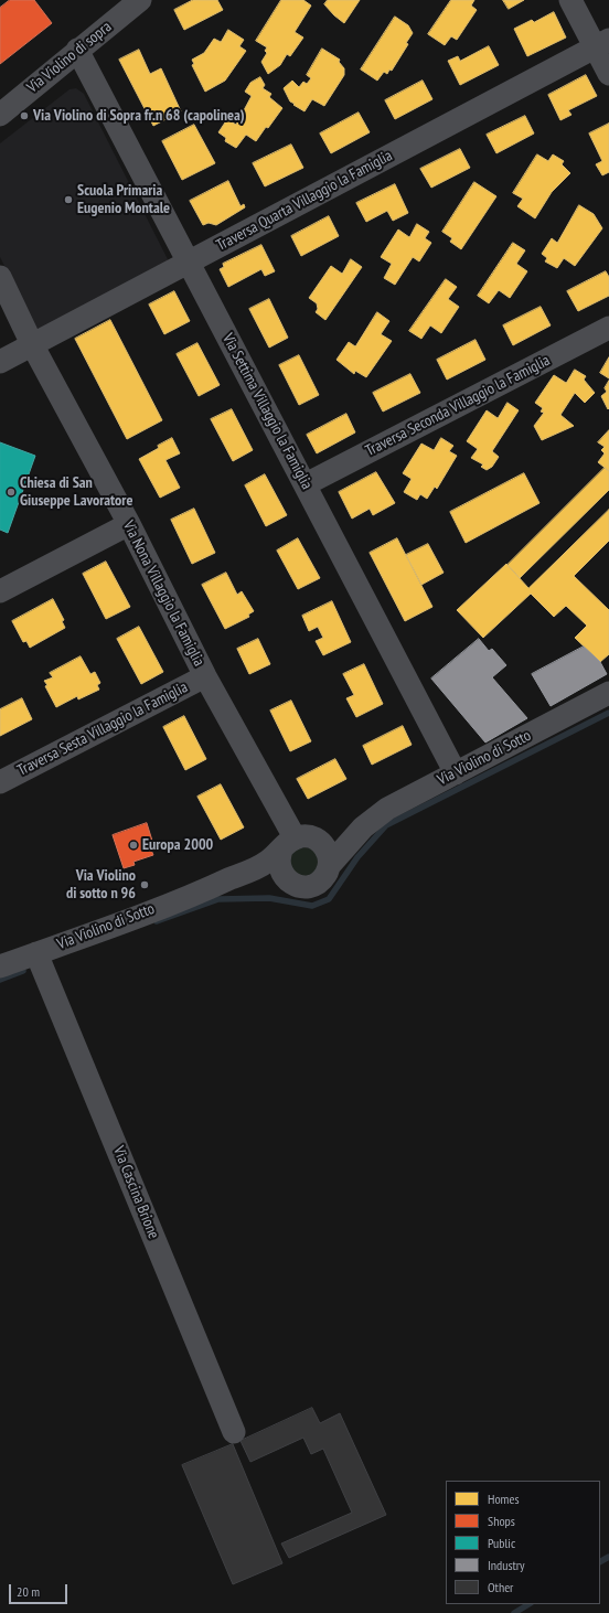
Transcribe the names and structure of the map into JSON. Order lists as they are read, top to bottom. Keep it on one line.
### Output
{"streets":{"street":["Via Violino di sopra","Traversa Quarta Villaggio la Famiglia","Traversa Seconda Villaggio la Famiglia","Via Settima Villaggio la Famiglia","Via Nona Villaggio la Famiglia","Traversa Sesta Villaggio la Famiglia","Via Violino di Sotto","Via Cascina Brione"]},"crossings":[["Via Violino di sopra","Via Settima Villaggio la Famiglia"],["Traversa Quarta Villaggio la Famiglia","Via Settima Villaggio la Famiglia"],["Traversa Quarta Villaggio la Famiglia","Via Nona Villaggio la Famiglia"],["Traversa Seconda Villaggio la Famiglia","Via Settima Villaggio la Famiglia"],["Via Settima Villaggio la Famiglia","Via Violino di Sotto"],["Via Nona Villaggio la Famiglia","Traversa Sesta Villaggio la Famiglia"],["Via Nona Villaggio la Famiglia","Via Violino di Sotto"],["Via Violino di Sotto","Via Cascina Brione"]],"places":["Via Violino di Sopra fr.n 68 (capolinea)","Scuola Primaria Eugenio Montale","Chiesa di San Giuseppe Lavoratore","Europa 2000","Via Violino di sotto n 96"],"legend":["Homes","Shops","Public","Industry","Other"],"scale_bar":"20 m"}
